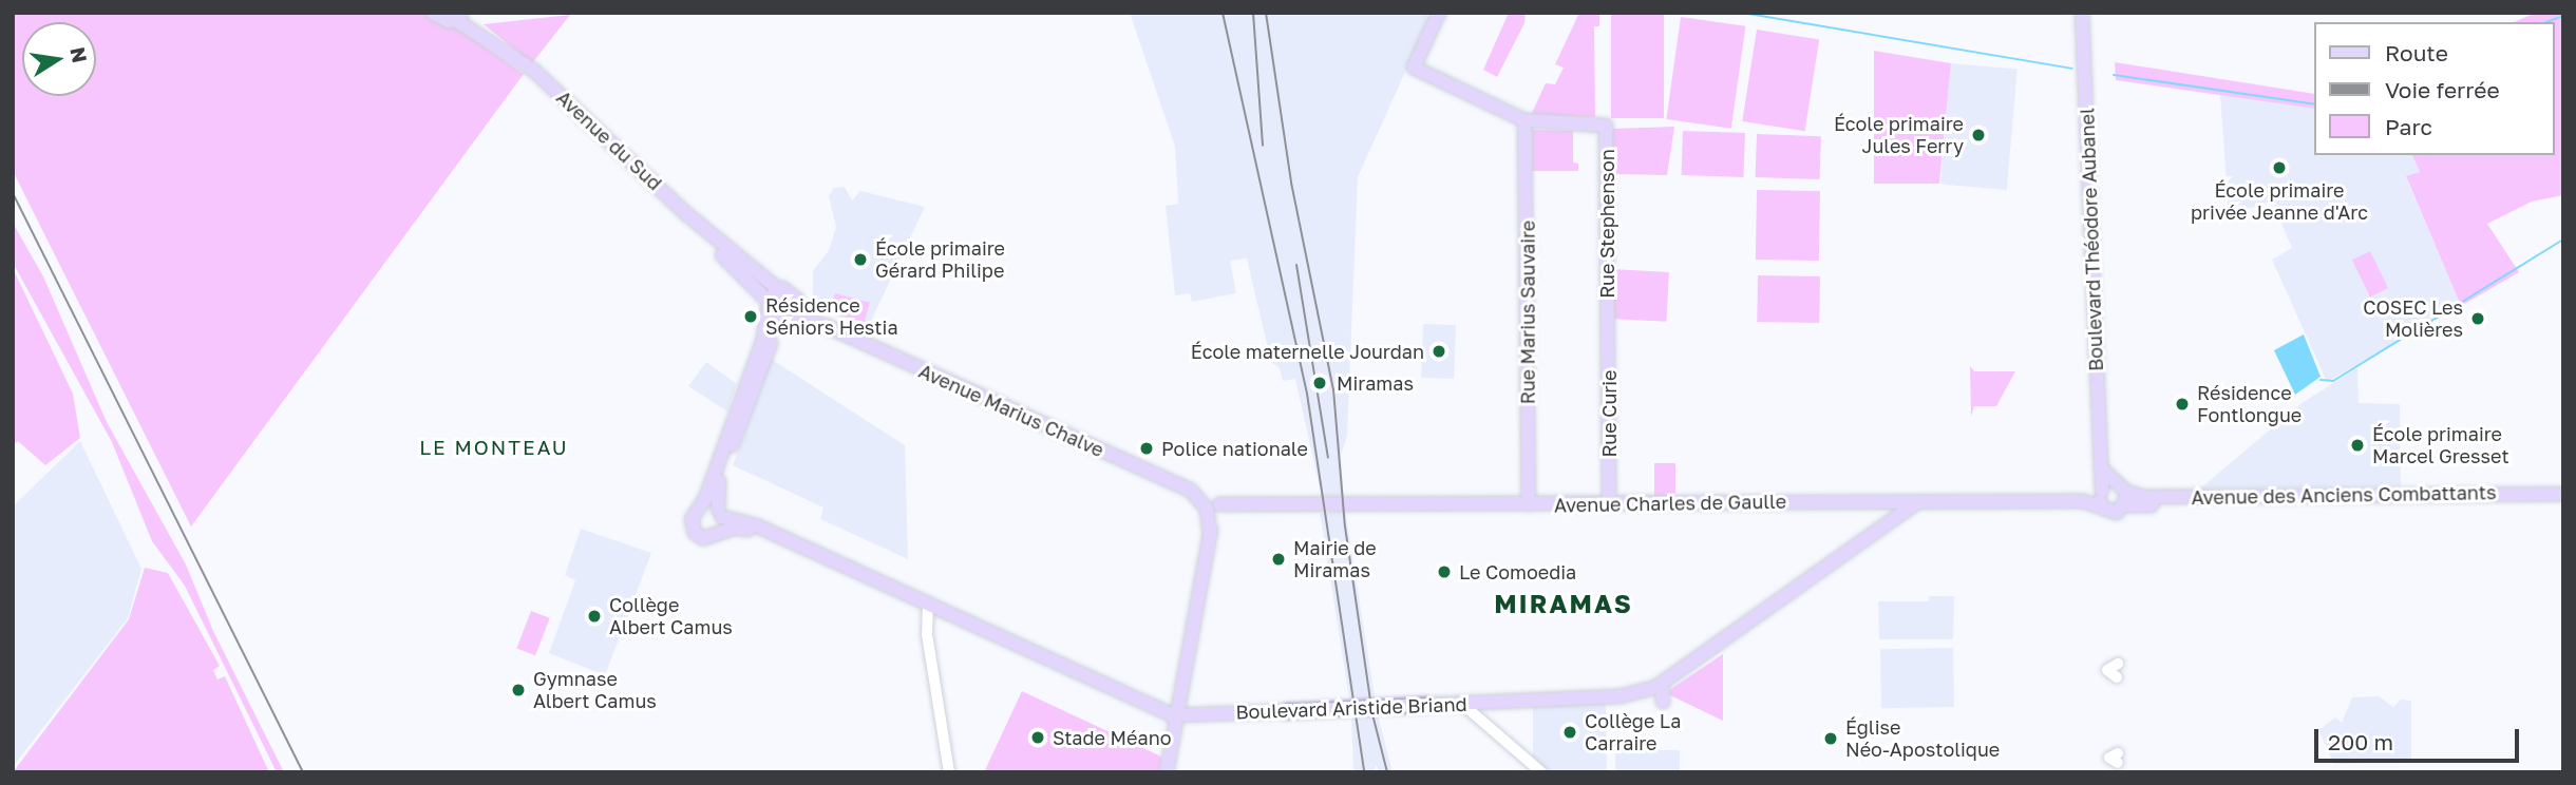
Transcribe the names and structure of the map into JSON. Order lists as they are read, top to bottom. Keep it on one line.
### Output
{"streets":{"main road":["Avenue du Sud","Rue Stephenson","Boulevard Théodore Aubanel","Rue Marius Sauvaire","Avenue Marius Chalve","Rue Curie","Avenue des Anciens Combattants","Avenue Charles de Gaulle","Boulevard Aristide Briand"]},"crossings":[["Avenue du Sud","Avenue Marius Chalve"],["Rue Stephenson","Rue Marius Sauvaire"],["Rue Stephenson","Rue Curie"],["Boulevard Théodore Aubanel","Avenue Charles de Gaulle"],["Rue Marius Sauvaire","Avenue Charles de Gaulle"],["Avenue Marius Chalve","Avenue Charles de Gaulle"],["Rue Curie","Avenue Charles de Gaulle"],["Avenue Charles de Gaulle","Boulevard Aristide Briand"]],"districts":["LE MONTEAU","MIRAMAS"],"places":["École primaire Jules Ferry","École primaire privée Jeanne d'Arc","École primaire Gérard Philipe","Résidence Séniors Hestia","COSEC Les Molières","École maternelle Jourdan","Miramas","Résidence Fontlongue","École primaire Marcel Gresset","Police nationale","Mairie de Miramas","Le Comoedia","Collège Albert Camus","Gymnase Albert Camus","Collège La Carraire","Stade Méano","Église Néo-Apostolique"],"legend":["Route","Voie ferrée","Parc"],"scale_bar":"200 m","north":"right"}
